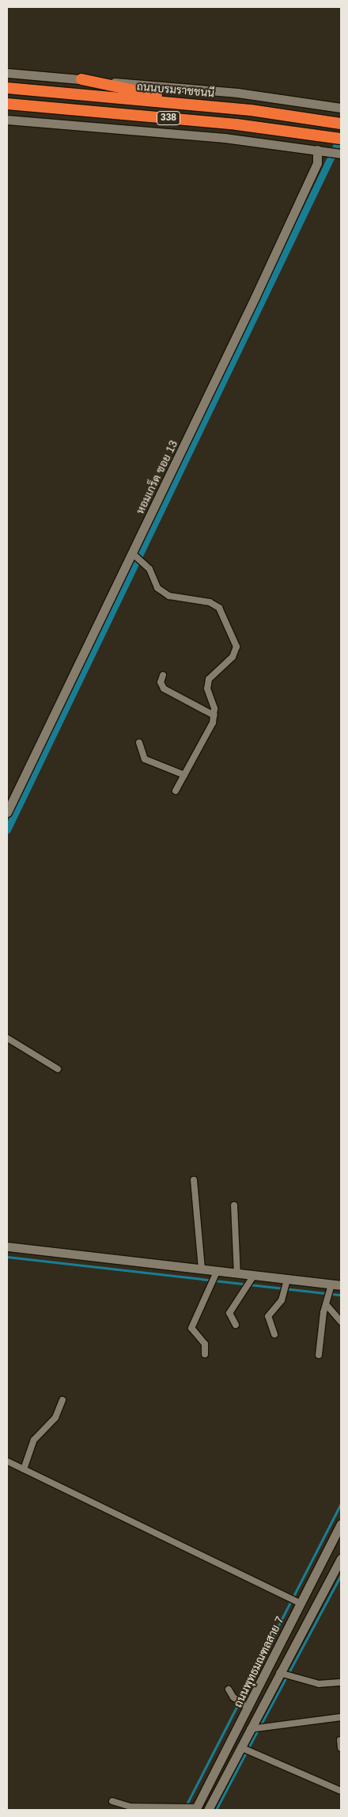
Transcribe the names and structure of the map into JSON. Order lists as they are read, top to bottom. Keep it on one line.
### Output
{"streets":{"highway":["ถนนบรมราชชนนี","338"],"main road":["หอมเกร็ด ซอย 13","ถนนพุทธมณฑลสาย 7"]}}
